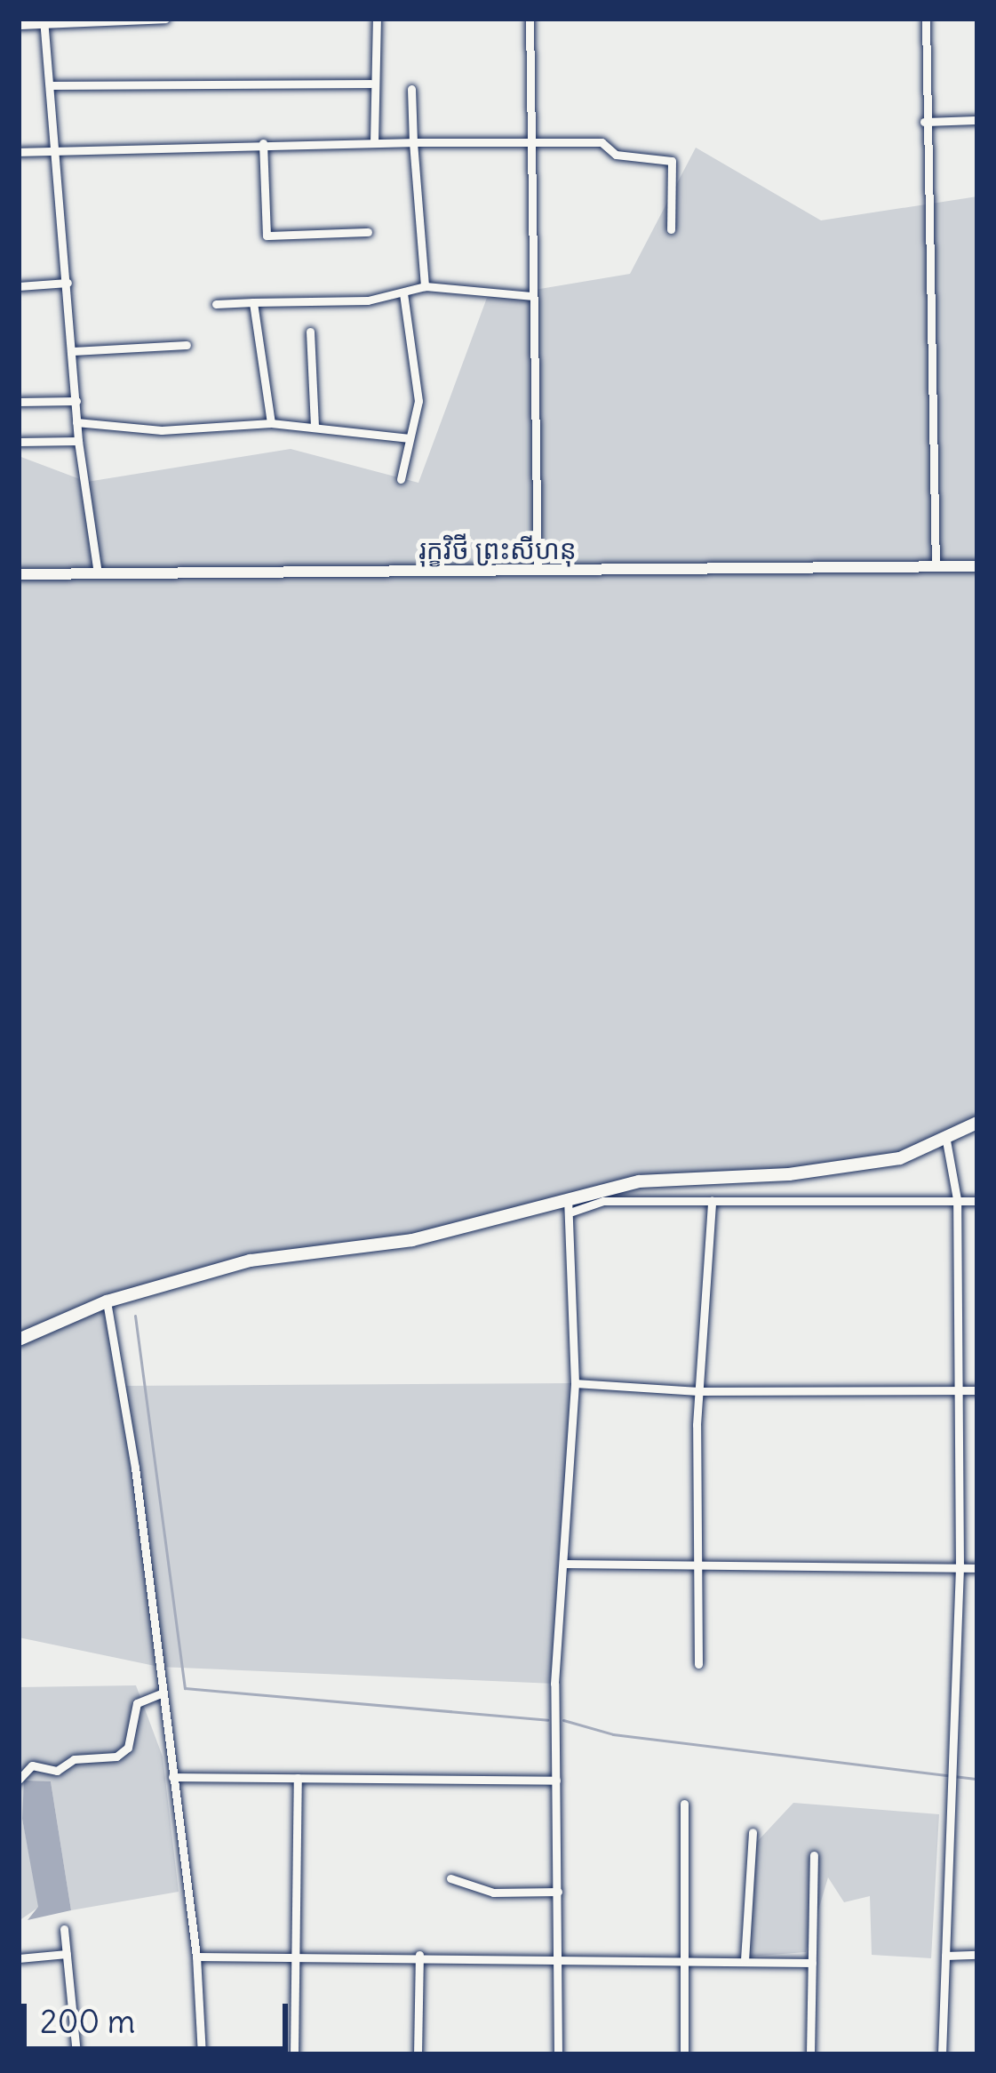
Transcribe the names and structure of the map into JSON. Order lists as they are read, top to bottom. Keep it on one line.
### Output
{"streets":{"street":["រុក្ខវិថី ព្រះសីហនុ"]},"scale_bar":"200 m"}
